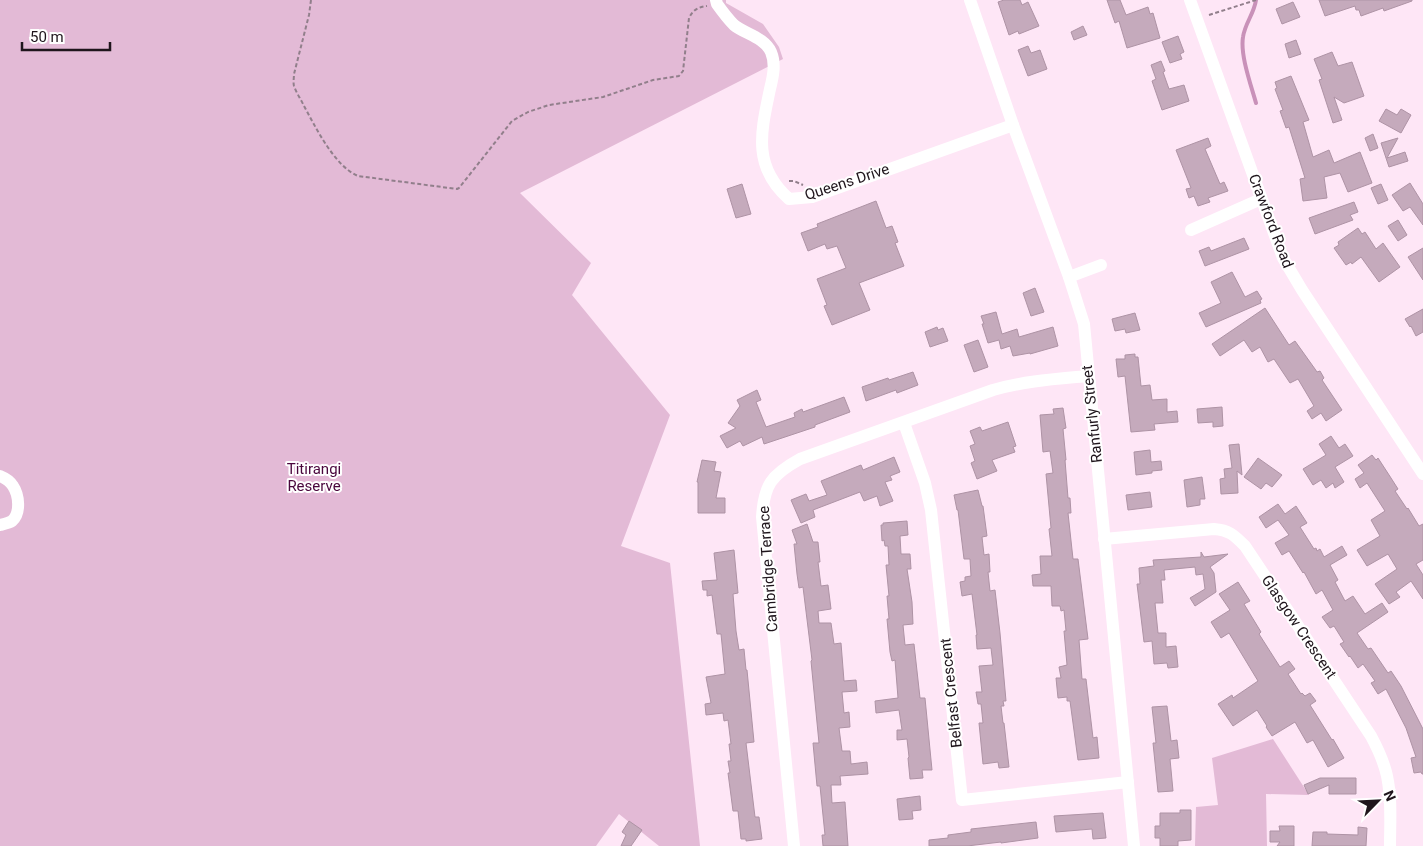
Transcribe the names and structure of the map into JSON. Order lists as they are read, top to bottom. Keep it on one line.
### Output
{"streets":{"street":["Queens Drive","Crawford Road","Ranfurly Street","Cambridge Terrace","Glasgow Crescent","Belfast Crescent"]},"crossings":[["Queens Drive","Ranfurly Street"],["Ranfurly Street","Cambridge Terrace"],["Ranfurly Street","Glasgow Crescent"],["Ranfurly Street","Belfast Crescent"],["Cambridge Terrace","Belfast Crescent"]],"parks":["Titirangi Reserve"],"scale_bar":"50 m","north":"top right"}
